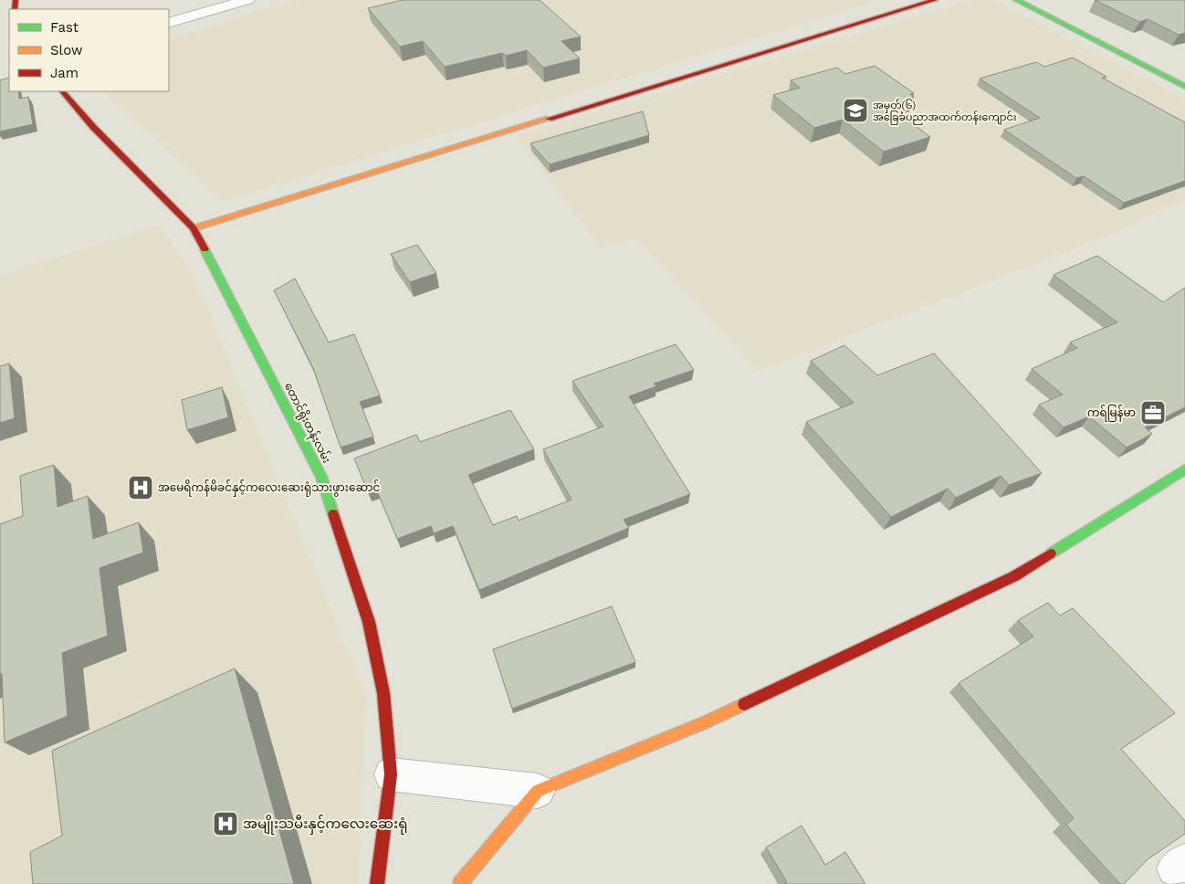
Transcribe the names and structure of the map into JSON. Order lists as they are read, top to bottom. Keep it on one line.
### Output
{"streets":{"street":["တောင်ရိုးတန်းလမ်း"]},"places":{"school or university":["အမှတ်(၆) အခြေခံပညာအထက်တန်းကျောင်း"],"office":["ကရ်မြန်မာ"],"hospital":["အမေရိကန်မိခင်နှင့်ကလေးဆေးရုံသားဖွားဆောင်","အမျိုးသမီးနှင့်ကလေးဆေးရုံ"]},"legend":["Fast","Slow","Jam"]}
